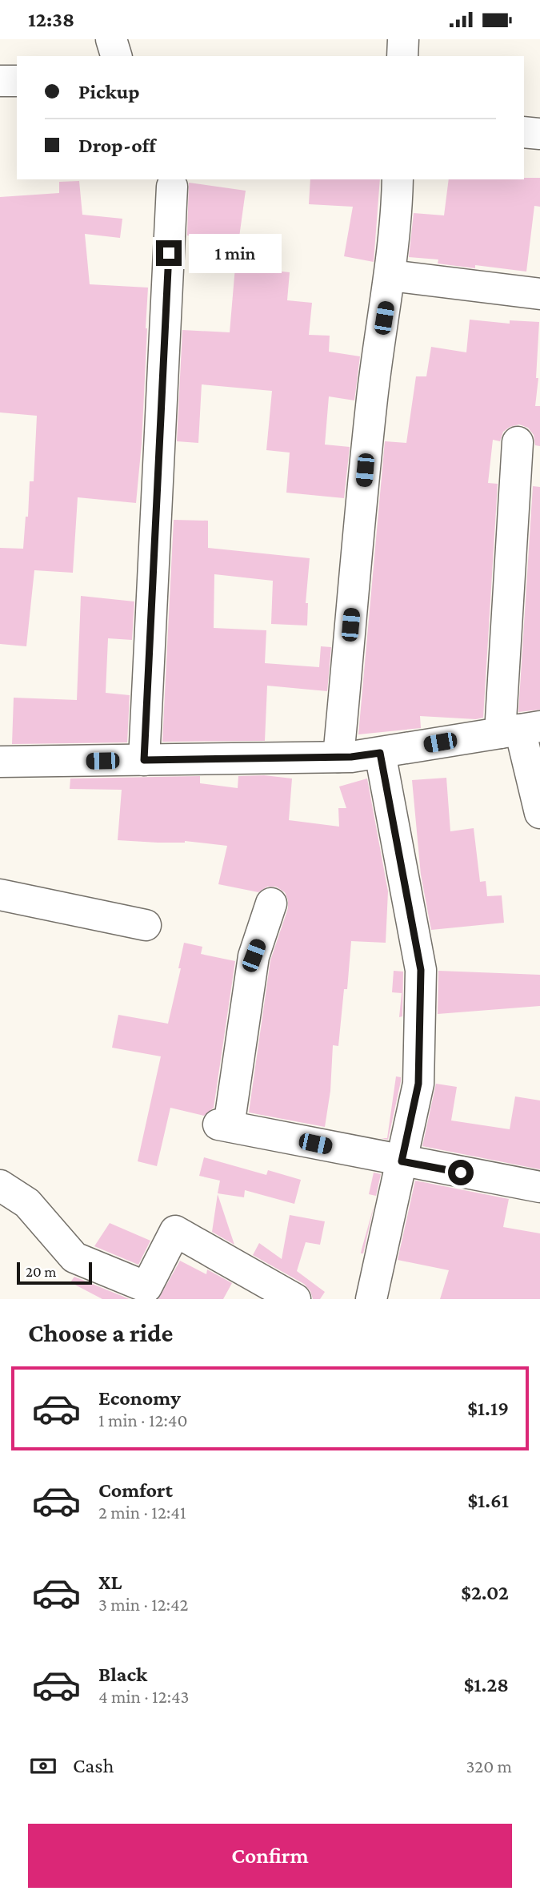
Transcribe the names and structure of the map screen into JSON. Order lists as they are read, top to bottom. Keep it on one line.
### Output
{"scale_bar":"20 m","page":{"status":"12:38","banner":["Pickup","Drop-off"],"bubble":"1 min","scale":"20 m","heading":"Choose a ride","list":[{"name":"Economy","note":"1 min · 12:40","value":"$1.19"},{"name":"Comfort","note":"2 min · 12:41","value":"$1.61"},{"name":"XL","note":"3 min · 12:42","value":"$2.02"},{"name":"Black","note":"4 min · 12:43","value":"$1.28"}],"pay":["Cash","320 m"],"buttons":"Confirm"}}
